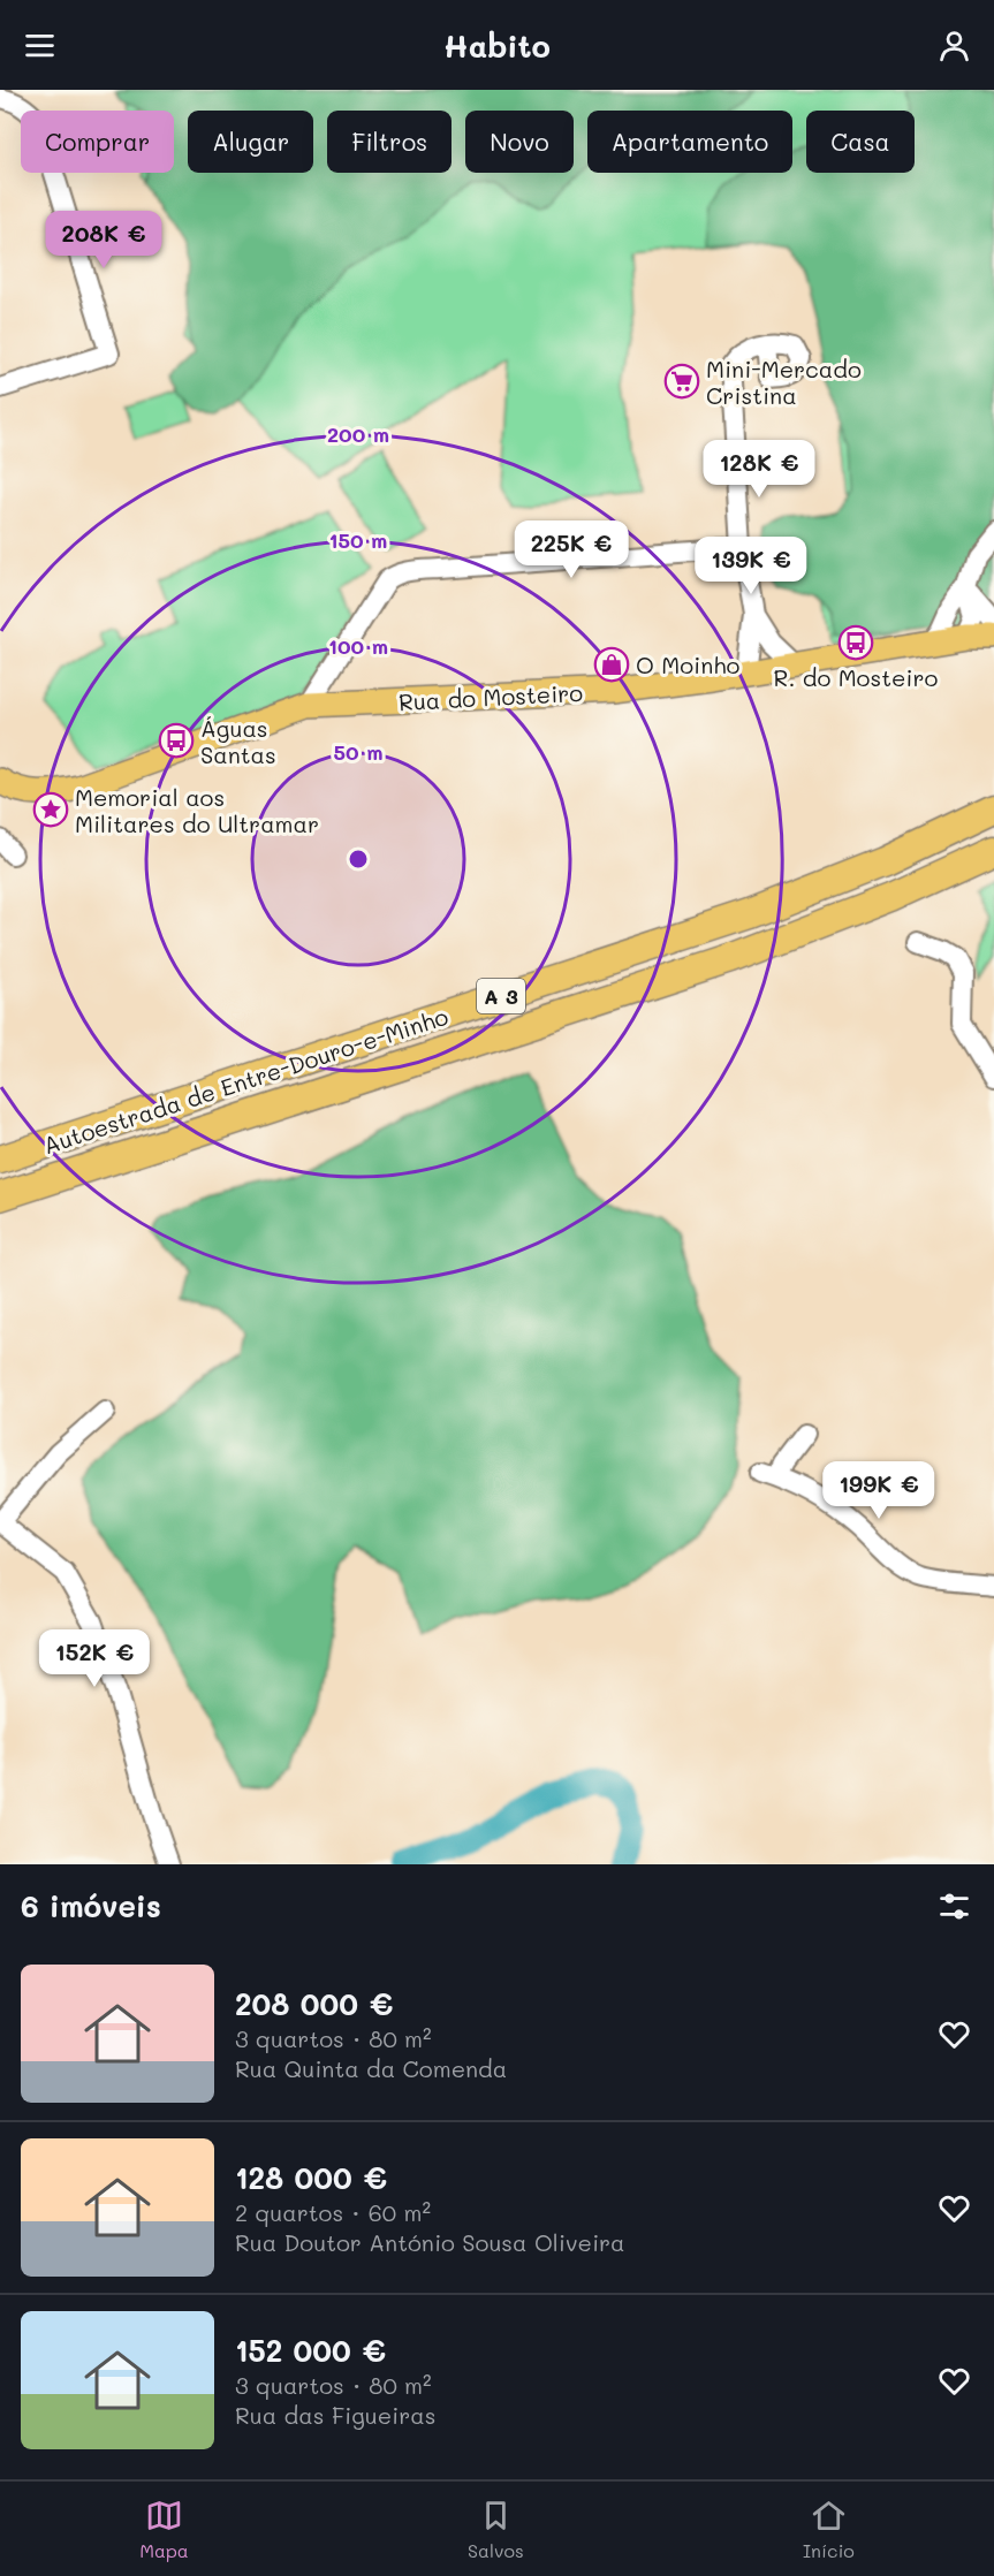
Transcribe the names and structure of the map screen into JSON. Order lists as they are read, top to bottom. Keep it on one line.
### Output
{"streets":{"highway":["A 3","Autoestrada de Entre-Douro-e-Minho"],"main road":["Rua do Mosteiro"]},"places":{"supermarket":["Mini-Mercado Cristina"],"bus stop":["R. do Mosteiro","Águas Santas"],"shop":["O Moinho"],"place":["Memorial aos Militares do Ultramar"]},"page":{"header":"Habito","chip":["Comprar","Alugar","Filtros","Novo","Apartamento","Casa"],"price":["208K €","128K €","225K €","139K €","199K €","152K €"],"heading":"6 imóveis","list":[{"name":"208 000 €","note":"3 quartos · 80 m² · Rua Quinta da Comenda"},{"name":"128 000 €","note":"2 quartos · 60 m² · Rua Doutor António Sousa Oliveira"},{"name":"152 000 €","note":"3 quartos · 80 m² · Rua das Figueiras"}],"tabs":["Mapa","Salvos","Início"]},"rings":["200 m","150 m","100 m","50 m"]}
